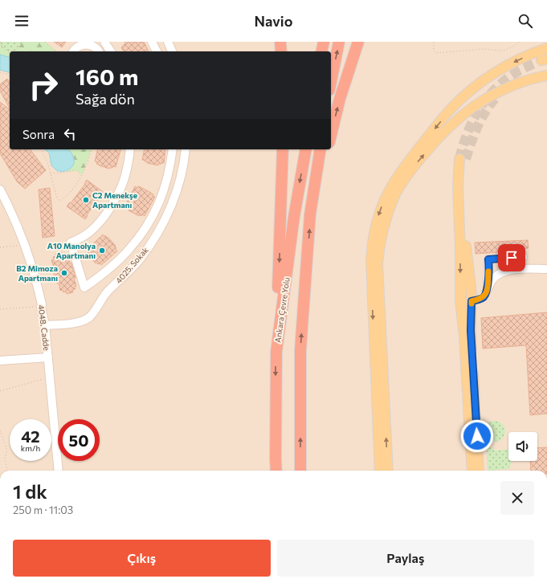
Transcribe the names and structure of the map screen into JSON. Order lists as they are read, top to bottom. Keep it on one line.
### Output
{"streets":{"highway":["Ankara Çevre Yolu"],"street":["4025. Sokak","4048. Cadde"]},"crossings":[["4025. Sokak","4048. Cadde"]],"places":["C2 Menekşe Apartmanı","A10 Manolya Apartmanı","B2 Mimoza Apartmanı"],"page":{"header":"Navio","turn":["160 m","Sağa dön"],"then":"Sonra","speed":"42 km/h","limit":"50","heading":["1 dk","250 m · 11:03"],"buttons":["Çıkış","Paylaş"]}}
